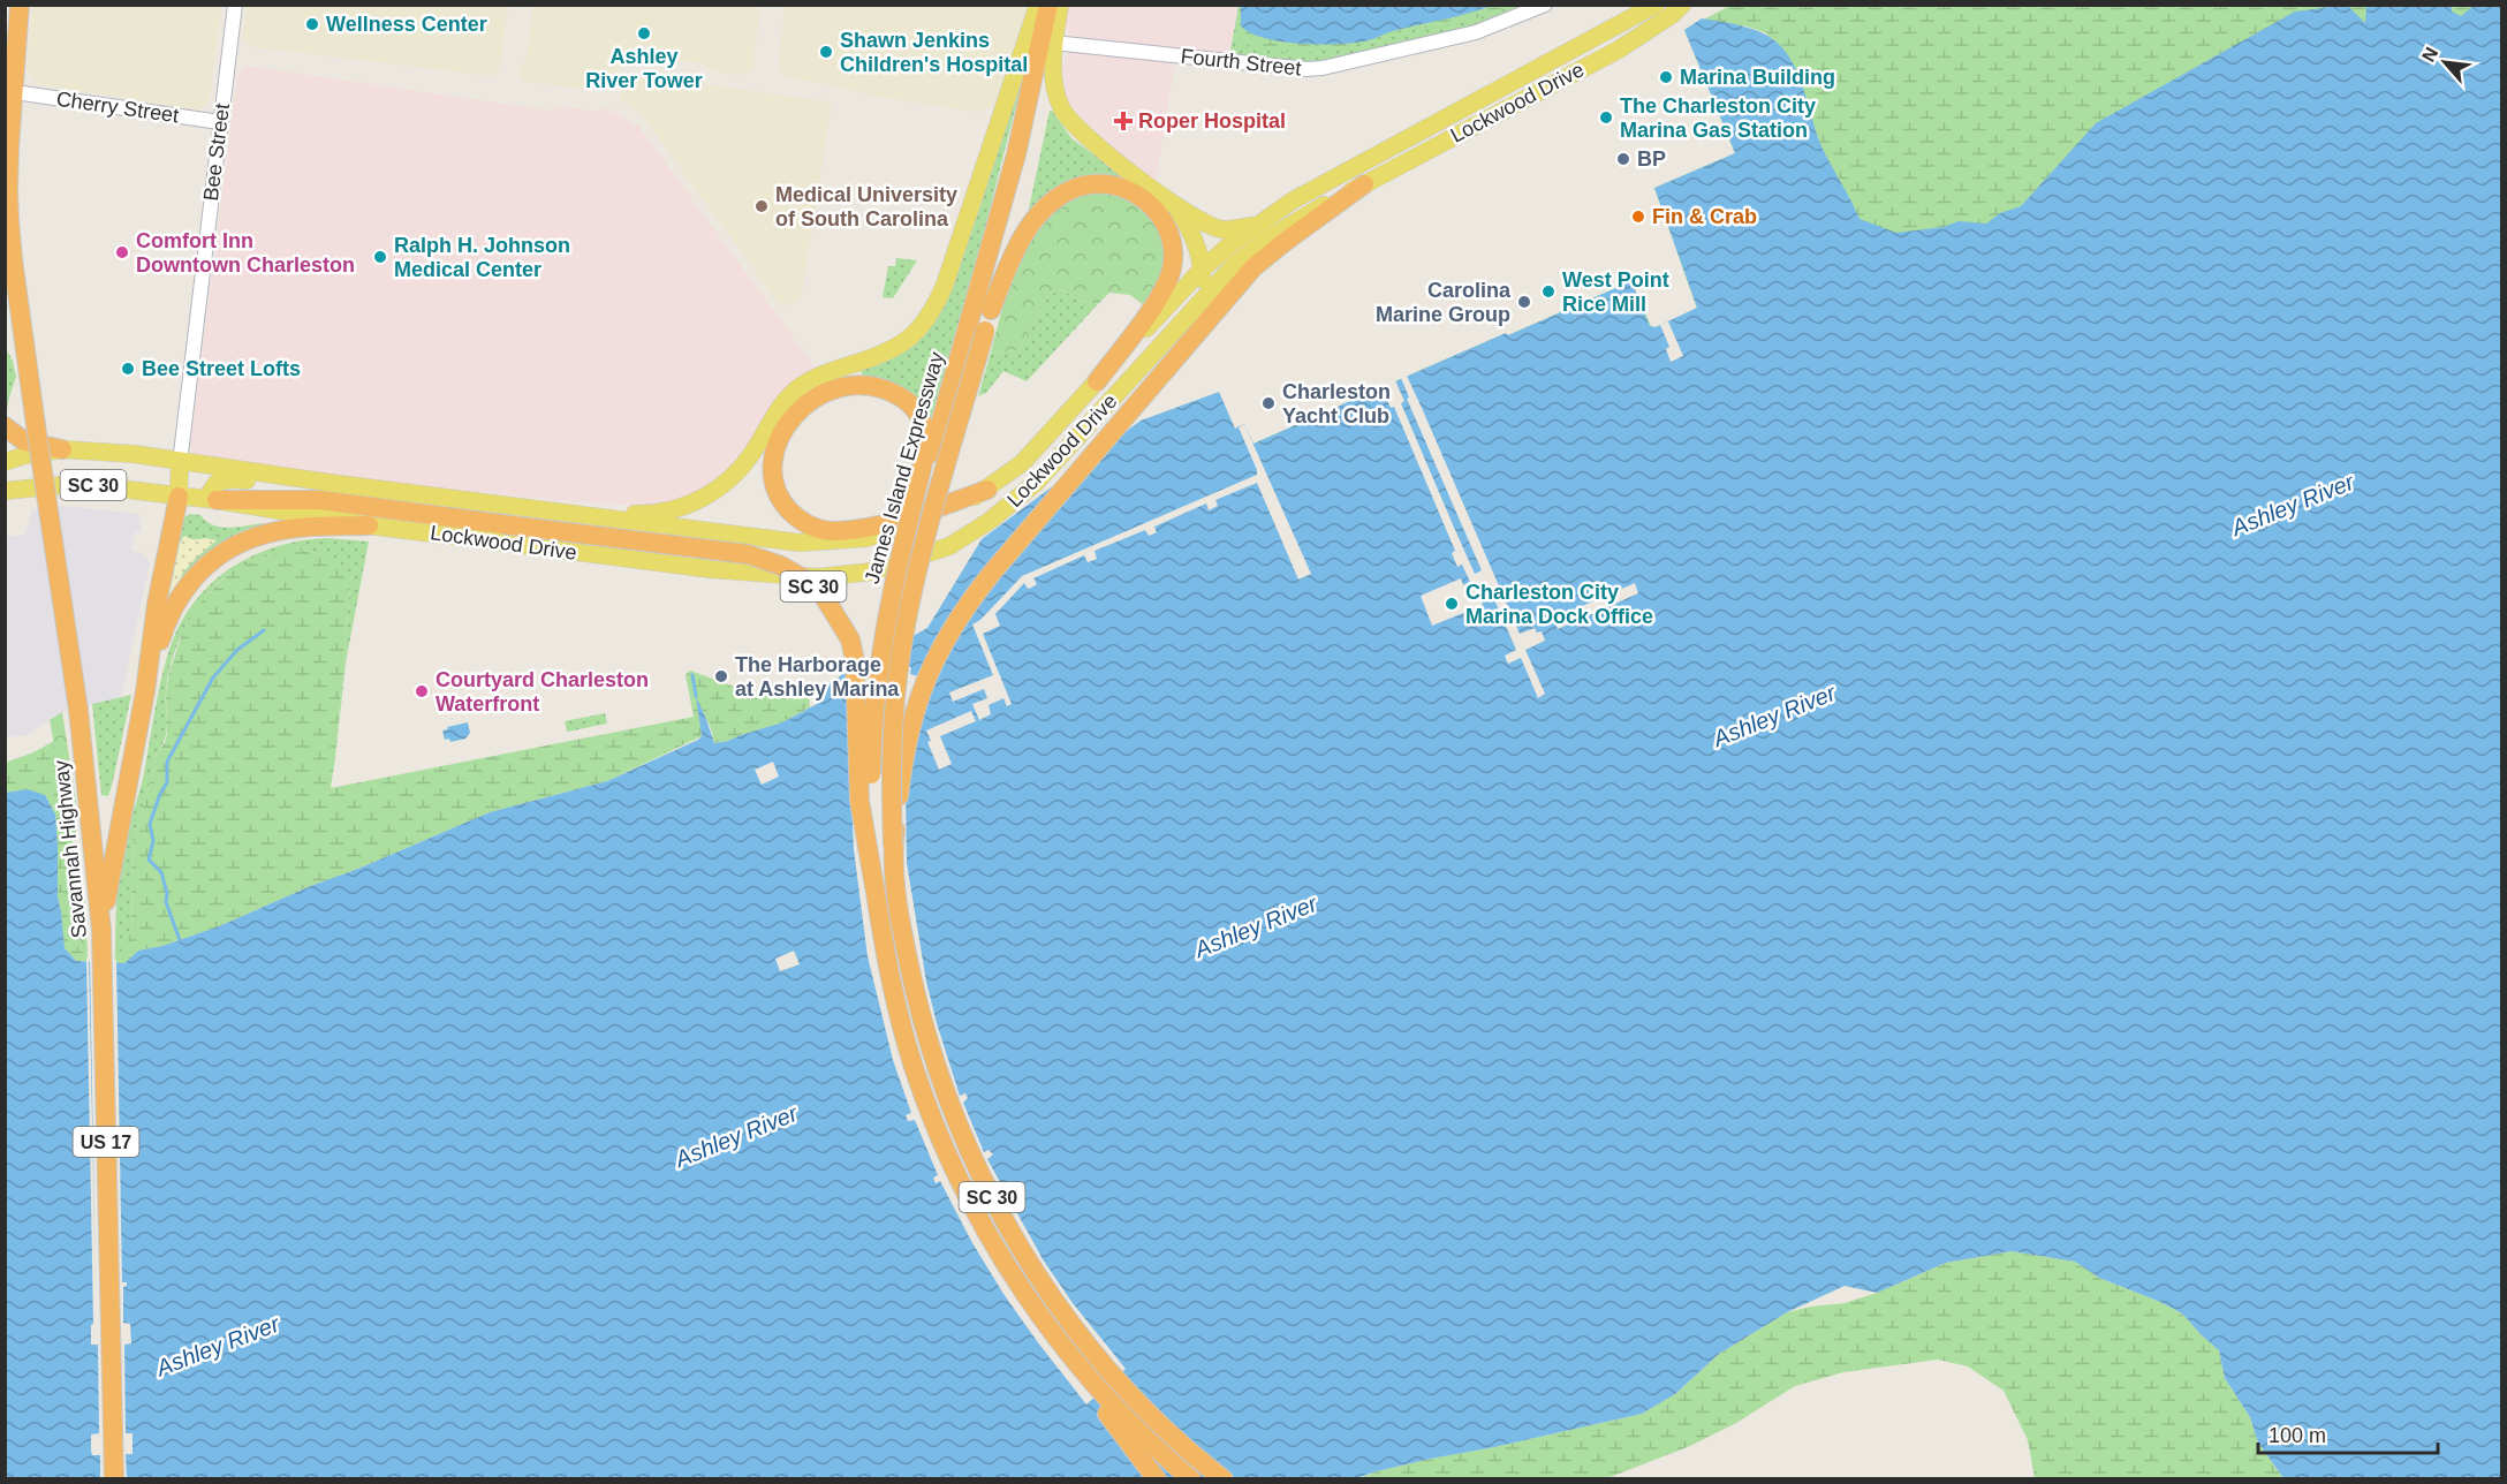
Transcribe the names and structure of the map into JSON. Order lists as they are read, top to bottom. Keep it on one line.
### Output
{"streets":{"highway":["James Island Expressway","SC 30","Savannah Highway","US 17"],"main road":["Lockwood Drive"],"street":["Fourth Street","Cherry Street","Bee Street"]},"crossings":[["Fourth Street","James Island Expressway"],["Lockwood Drive","Bee Street"],["Lockwood Drive","SC 30"],["Cherry Street","Bee Street"],["Cherry Street","Savannah Highway"],["Cherry Street","US 17"],["James Island Expressway","SC 30"],["Savannah Highway","US 17"]],"water":["Ashley River"],"places":{"other":["Wellness Center","Ashley River Tower","Shawn Jenkins Children's Hospital","Marina Building","The Charleston City Marina Gas Station","BP","Medical University of South Carolina","Fin & Crab","Comfort Inn Downtown Charleston","Ralph H. Johnson Medical Center","West Point Rice Mill","Carolina Marine Group","Bee Street Lofts","Charleston Yacht Club","Charleston City Marina Dock Office","The Harborage at Ashley Marina","Courtyard Charleston Waterfront"],"health":["Roper Hospital"]},"scale_bar":"100 m","north":"top left"}
